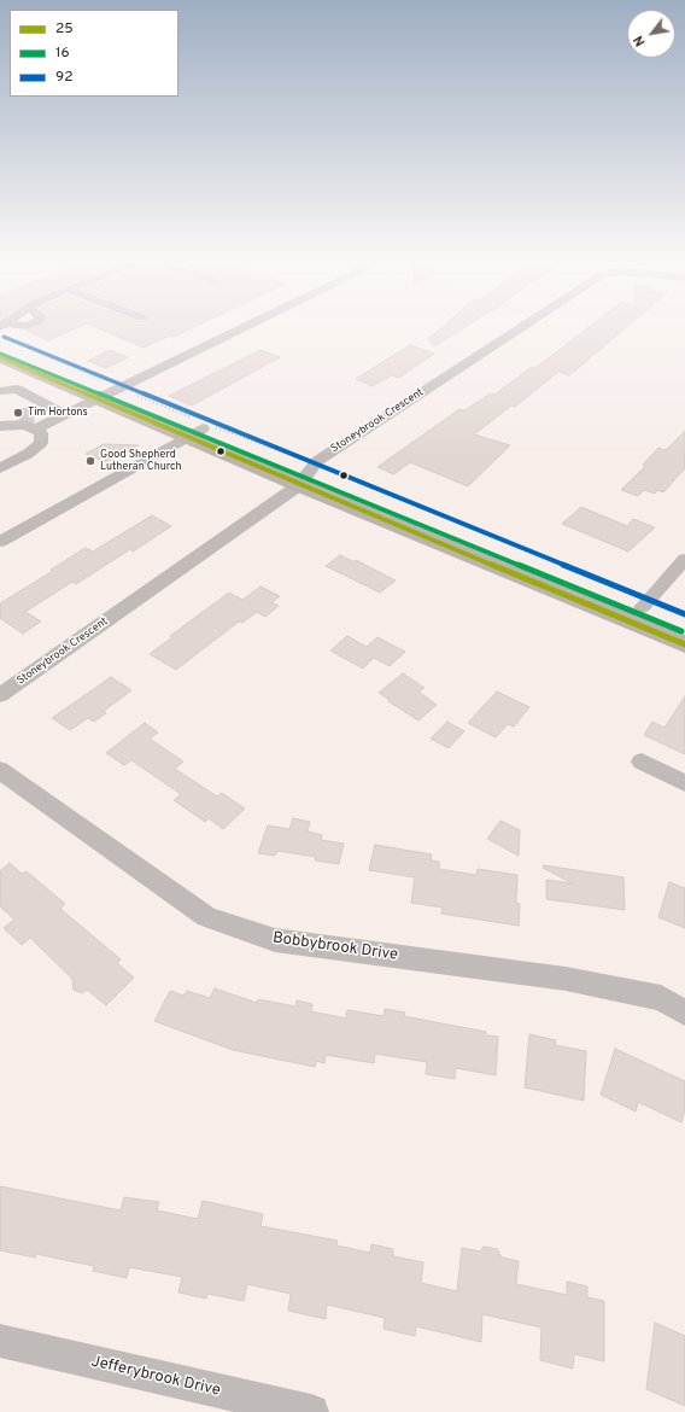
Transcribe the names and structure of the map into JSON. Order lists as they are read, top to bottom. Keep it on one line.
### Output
{"streets":{"street":["Stoneybrook Crescent","Bobbybrook Drive","Jefferybrook Drive"]},"places":["Tim Hortons","Good Shepherd Lutheran Church"],"lines":["transit line 92","transit line 16","transit line 25"],"legend":["25","16","92"],"north":"bottom left"}
